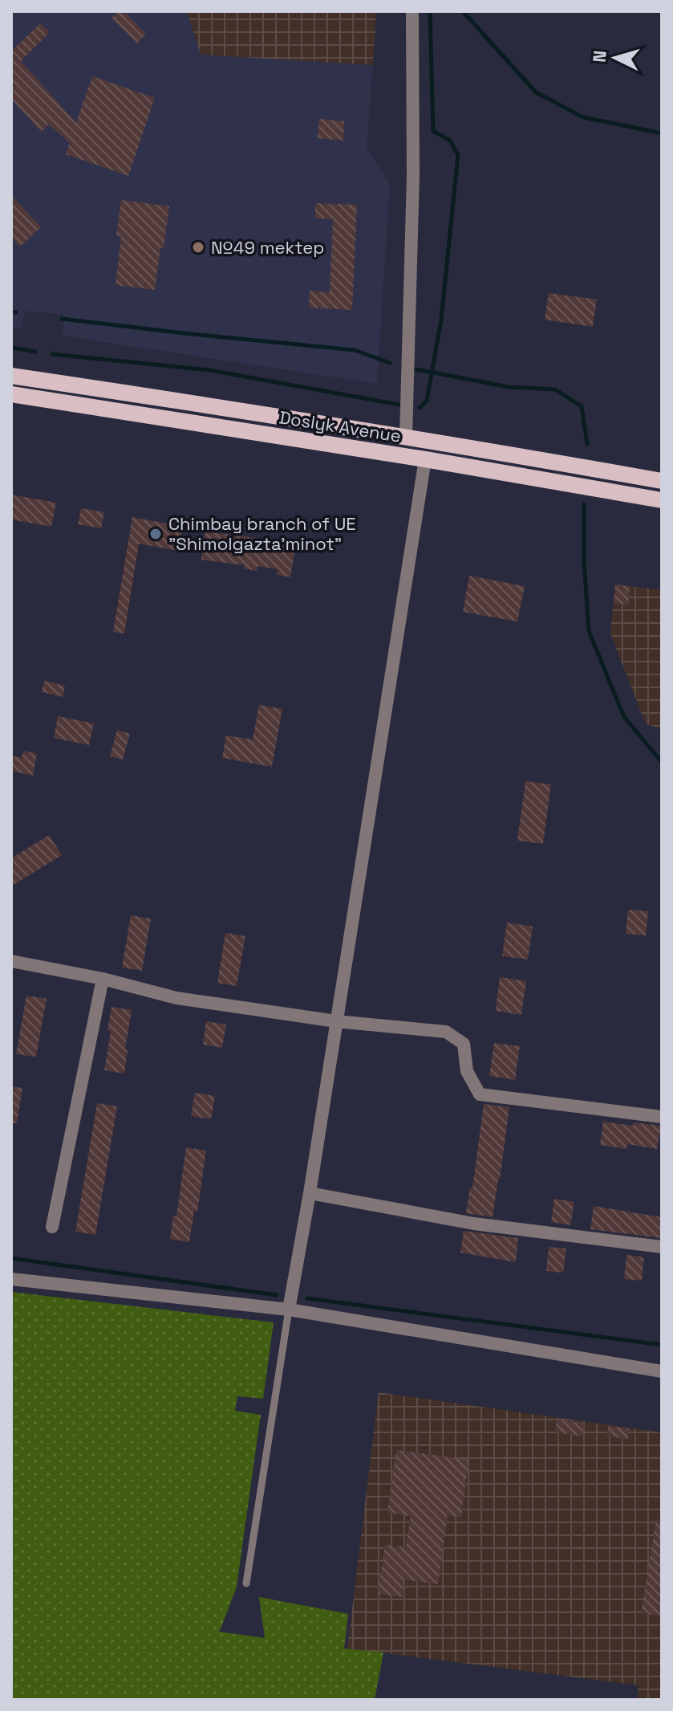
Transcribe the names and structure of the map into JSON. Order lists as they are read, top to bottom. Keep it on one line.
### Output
{"streets":{"main road":["Doslyk Avenue"]},"places":["№49 mektep","Chimbay branch of UE \"Shimolgazta'minot\""],"north":"left"}
